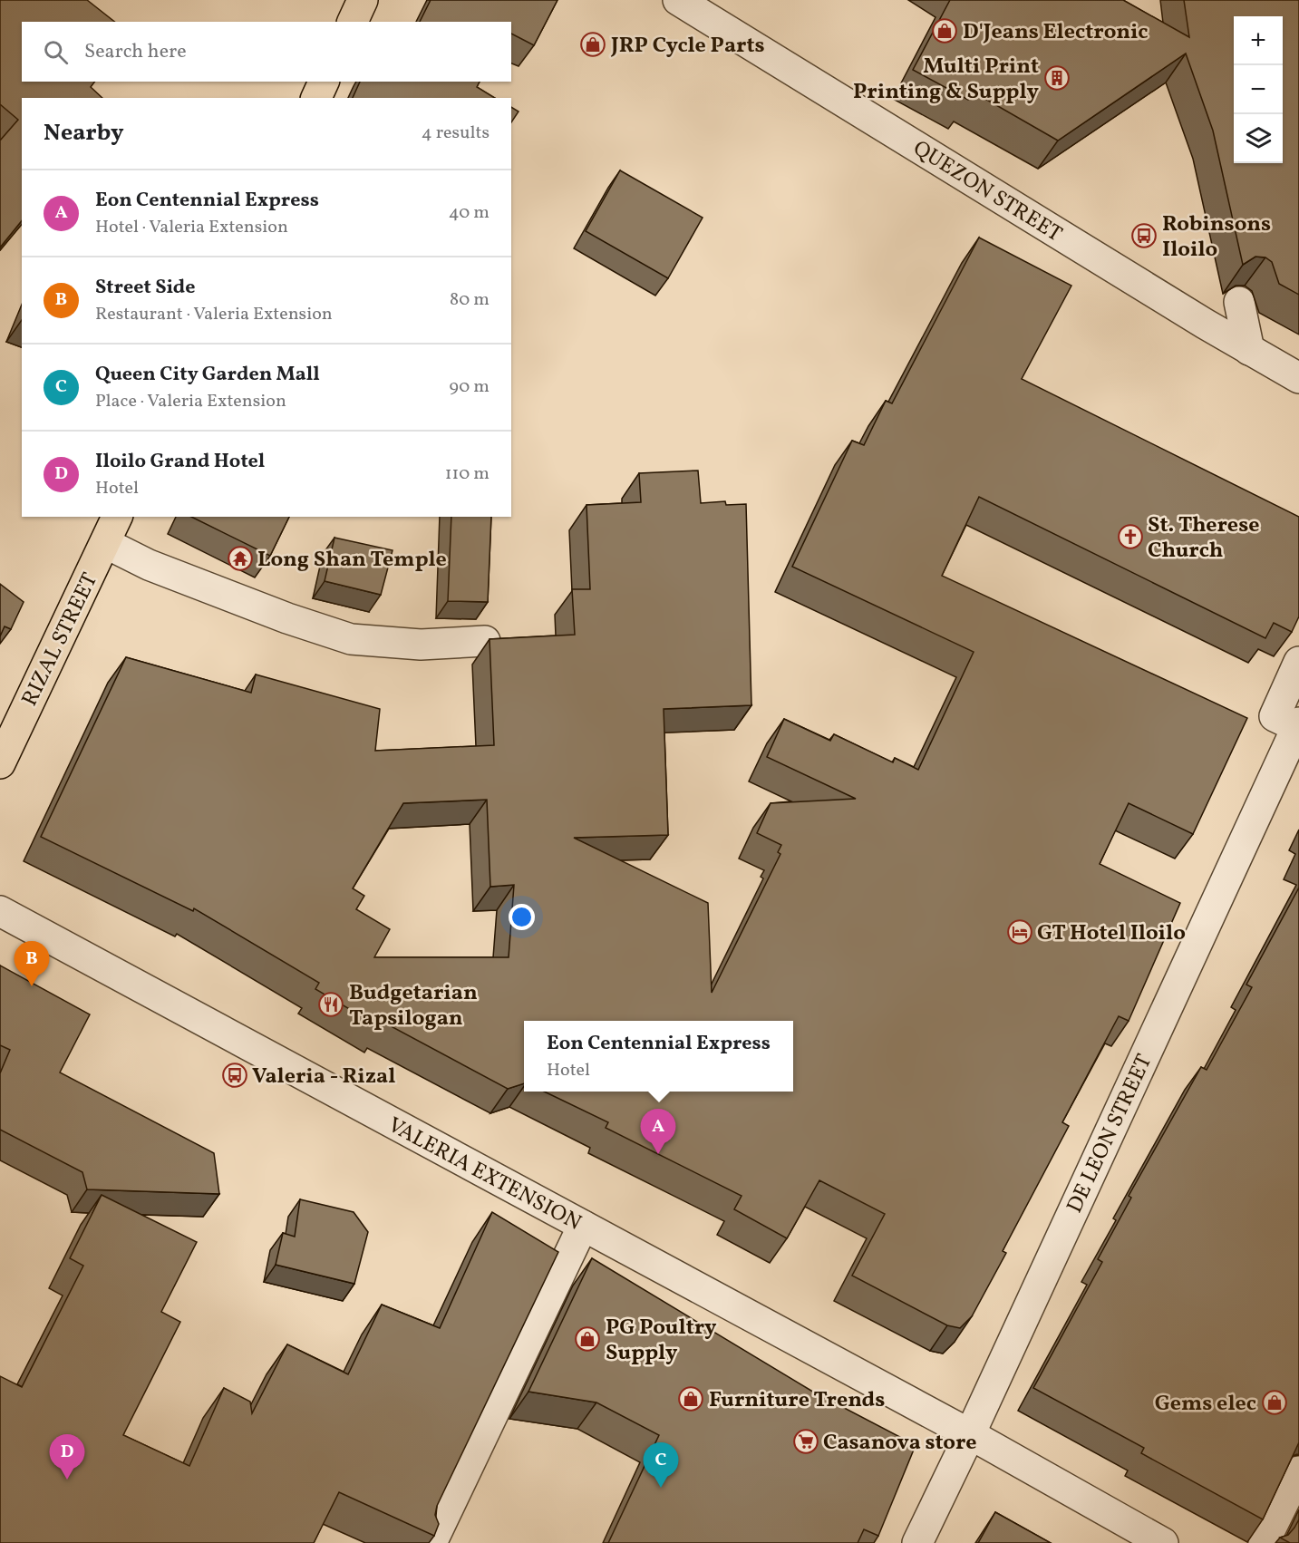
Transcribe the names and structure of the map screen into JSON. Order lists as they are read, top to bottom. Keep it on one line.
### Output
{"streets":{"main road":["RIZAL STREET"],"street":["QUEZON STREET","DE LEON STREET","VALERIA EXTENSION"]},"crossings":[["DE LEON STREET","VALERIA EXTENSION"]],"places":{"shop":["D'Jeans Electronic","JRP Cycle Parts","PG Poultry Supply","Furniture Trends","Gems elec"],"building":["Multi Print Printing & Supply"],"bus stop":["Robinsons Iloilo","Valeria - Rizal"],"church":["St. Therese Church"],"temple":["Long Shan Temple"],"hotel":["GT Hotel Iloilo"],"restaurant":["Budgetarian Tapsilogan"],"supermarket":["Casanova store"]},"page":{"map_buttons":["+","−"],"search":"Search here","heading":["Nearby","4 results"],"list":[{"mark":"A","name":"Eon Centennial Express","note":"Hotel · Valeria Extension","value":"40 m"},{"mark":"B","name":"Street Side","note":"Restaurant · Valeria Extension","value":"80 m"},{"mark":"C","name":"Queen City Garden Mall","note":"Place · Valeria Extension","value":"90 m"},{"mark":"D","name":"Iloilo Grand Hotel","note":"Hotel","value":"110 m"}],"pins":["B","A","D","C"],"popup":["Eon Centennial Express","Hotel"]}}
